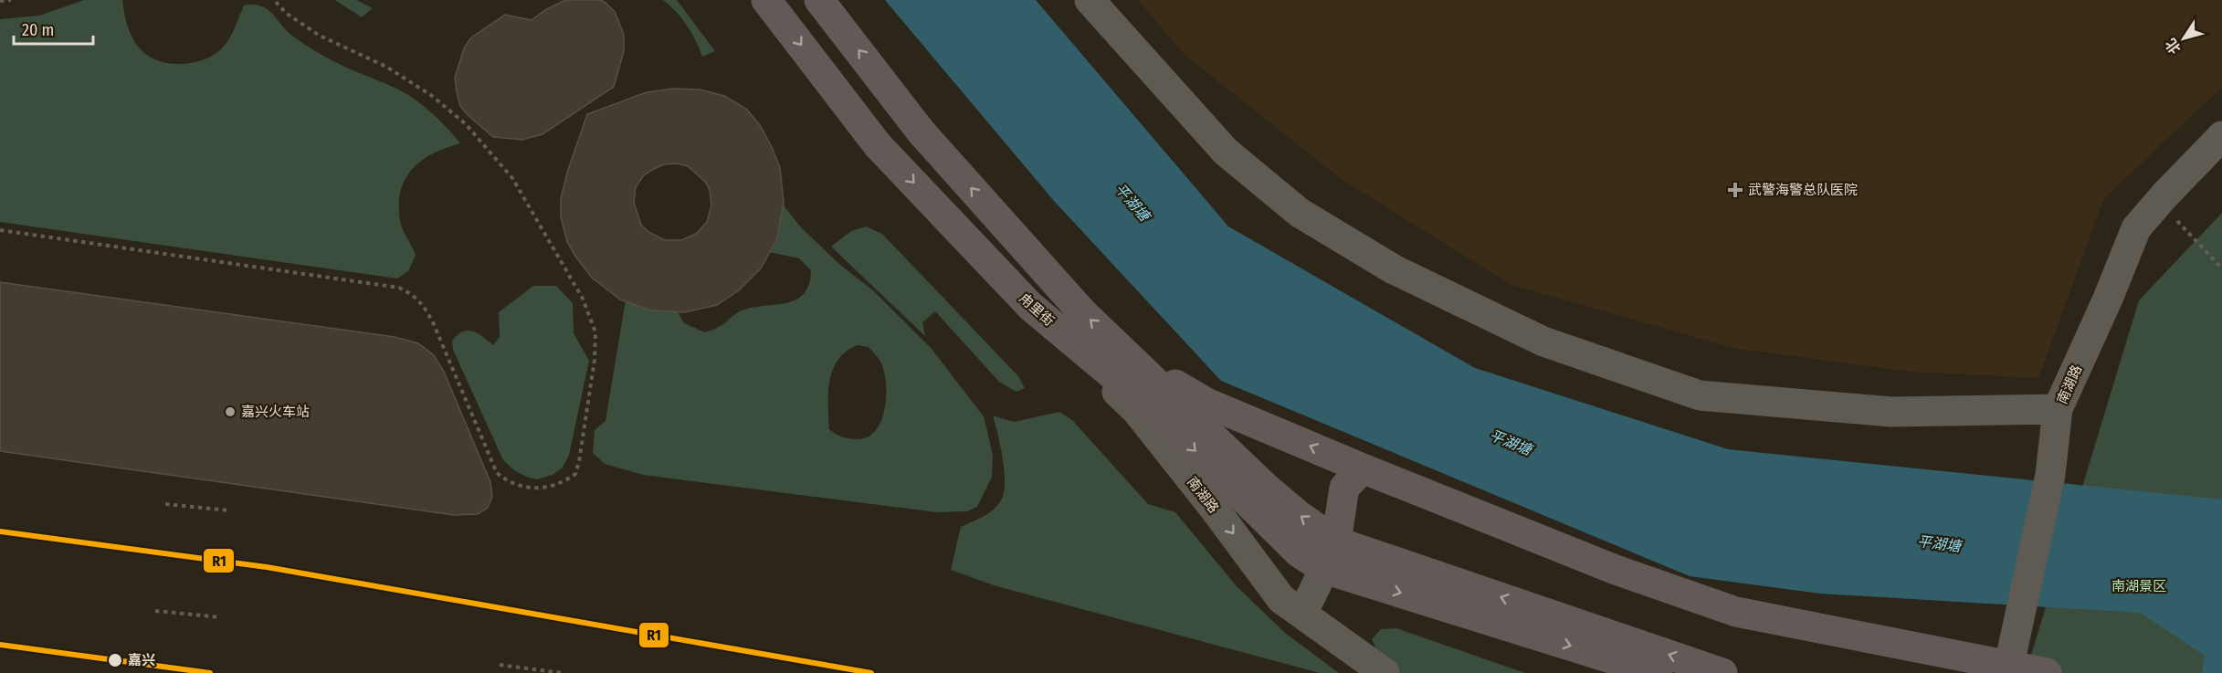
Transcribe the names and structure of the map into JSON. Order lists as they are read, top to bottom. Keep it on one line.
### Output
{"streets":{"main road":["甪里街"],"street":["南湖路"]},"crossings":[["甪里街","南湖路"]],"one_way":["南湖路"],"water":["平湖塘"],"parks":["南湖景区"],"places":{"health":["武警海警总队医院"],"other":["嘉兴火车站","嘉兴"]},"lines":["transit line R1"],"scale_bar":"20 m","north":"bottom left"}
